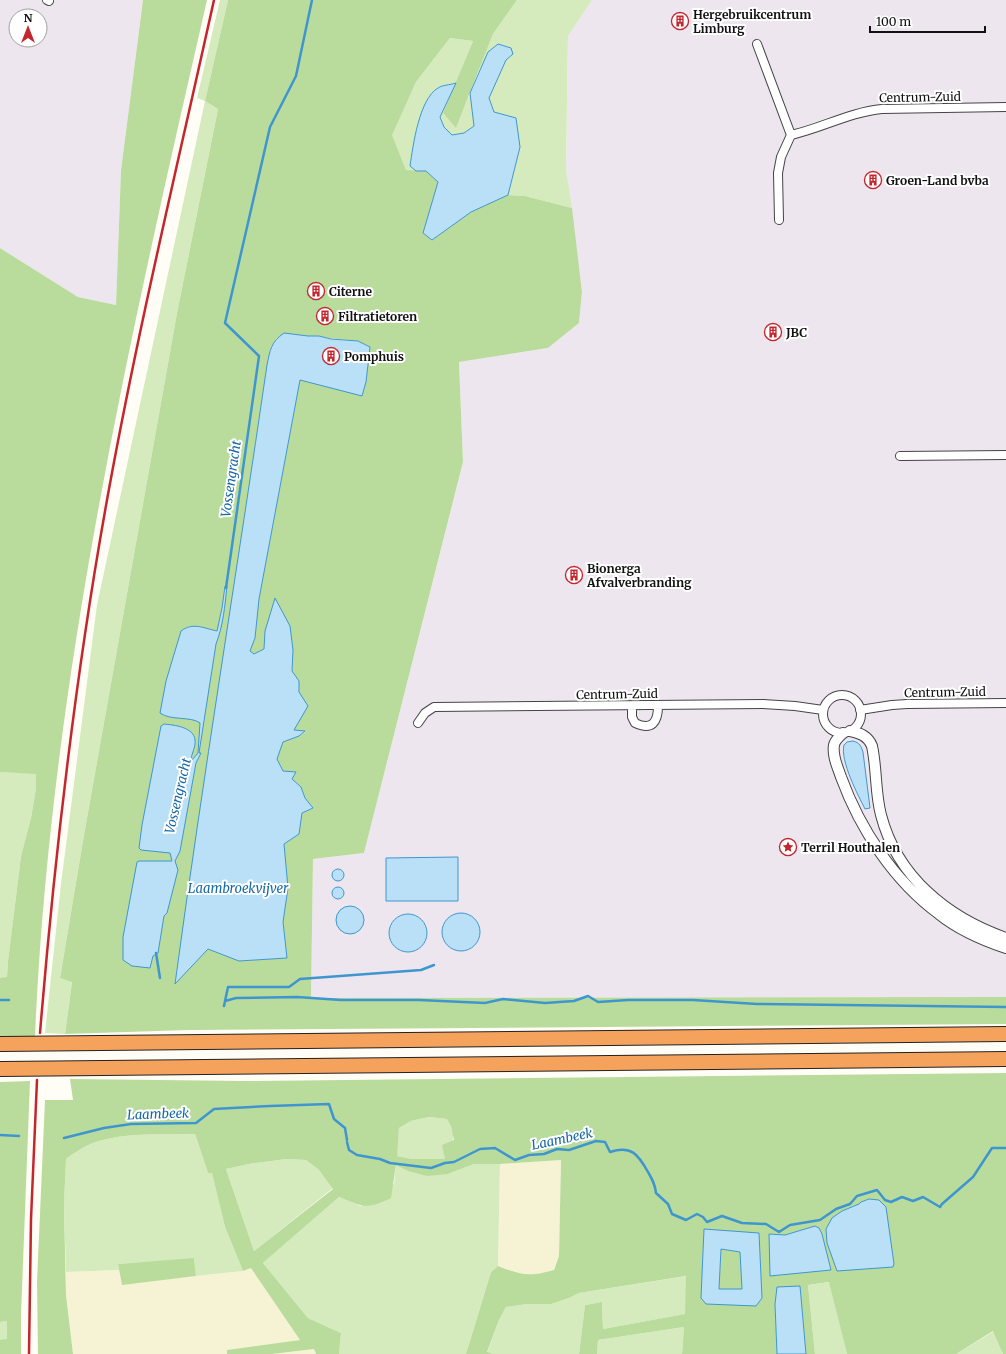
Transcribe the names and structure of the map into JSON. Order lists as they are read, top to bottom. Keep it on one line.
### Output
{"streets":{"street":["Centrum-Zuid"]},"water":["Vossengracht","Laambroekvijver","Laambeek"],"places":{"building":["Hergebruikcentrum Limburg","Groen-Land bvba","Citerne","Filtratietoren","JBC","Pomphuis","Bionerga Afvalverbranding"],"place":["Terril Houthalen"]},"scale_bar":"100 m","north":"top"}
